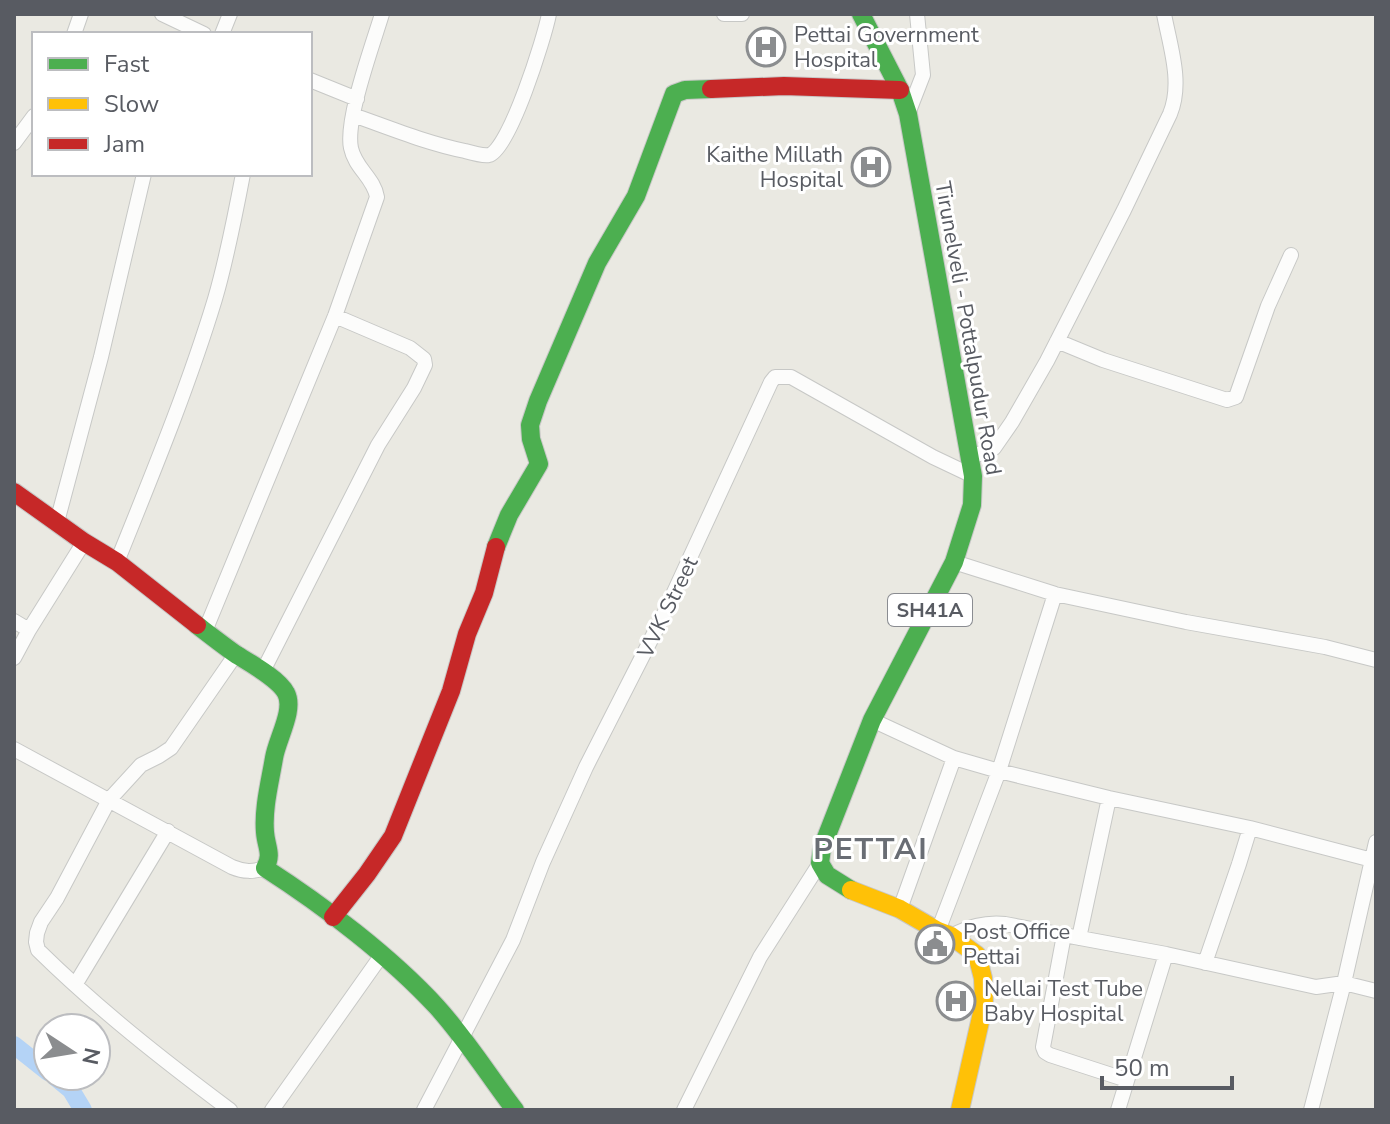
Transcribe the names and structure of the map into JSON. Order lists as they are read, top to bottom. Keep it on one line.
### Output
{"streets":{"street":["Tirunelveli - Pottalpudur Road","VVK Street","SH41A"]},"crossings":[["Tirunelveli - Pottalpudur Road","VVK Street"]],"districts":["PETTAI"],"places":{"hospital":["Pettai Government Hospital","Kaithe Millath Hospital","Nellai Test Tube Baby Hospital"],"public building":["Post Office Pettai"]},"legend":["Fast","Slow","Jam"],"scale_bar":"50 m","north":"right"}
